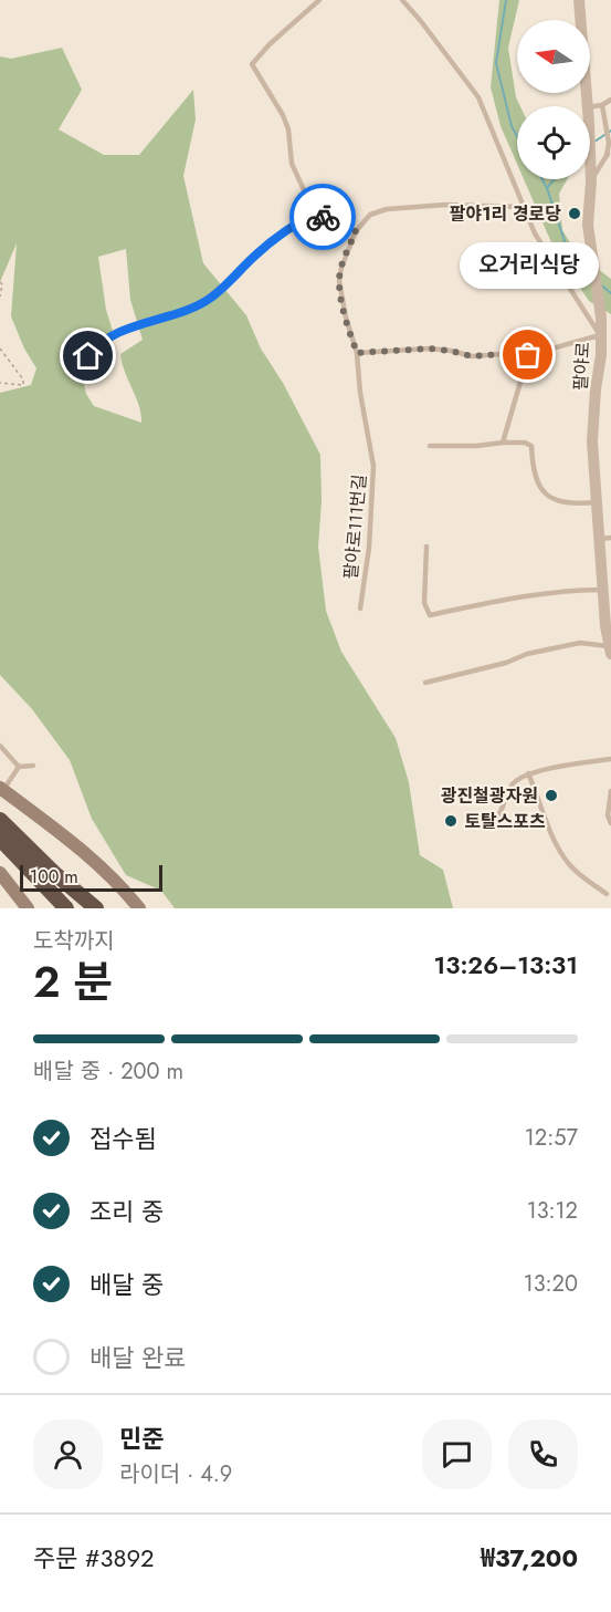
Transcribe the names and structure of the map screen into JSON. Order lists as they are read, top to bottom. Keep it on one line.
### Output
{"streets":{"street":["팔야로"],"lane":["팔야로111번길"]},"crossings":[["팔야로","팔야로111번길"]],"places":["팔야1리 경로당","오거리식당","광진철광자원","토탈스포츠"],"scale_bar":"100 m","north":"left","page":{"bubble":"오거리식당","scale":"100 m","heading":["2 분","도착까지","13:26–13:31"],"panel":["민준","라이더 · 4.9","주문 #3892","₩37,200"],"bar":"배달 중 · 200 m","list":[["접수됨","12:57"],["조리 중","13:12"],["배달 중","13:20"],"배달 완료"]}}
